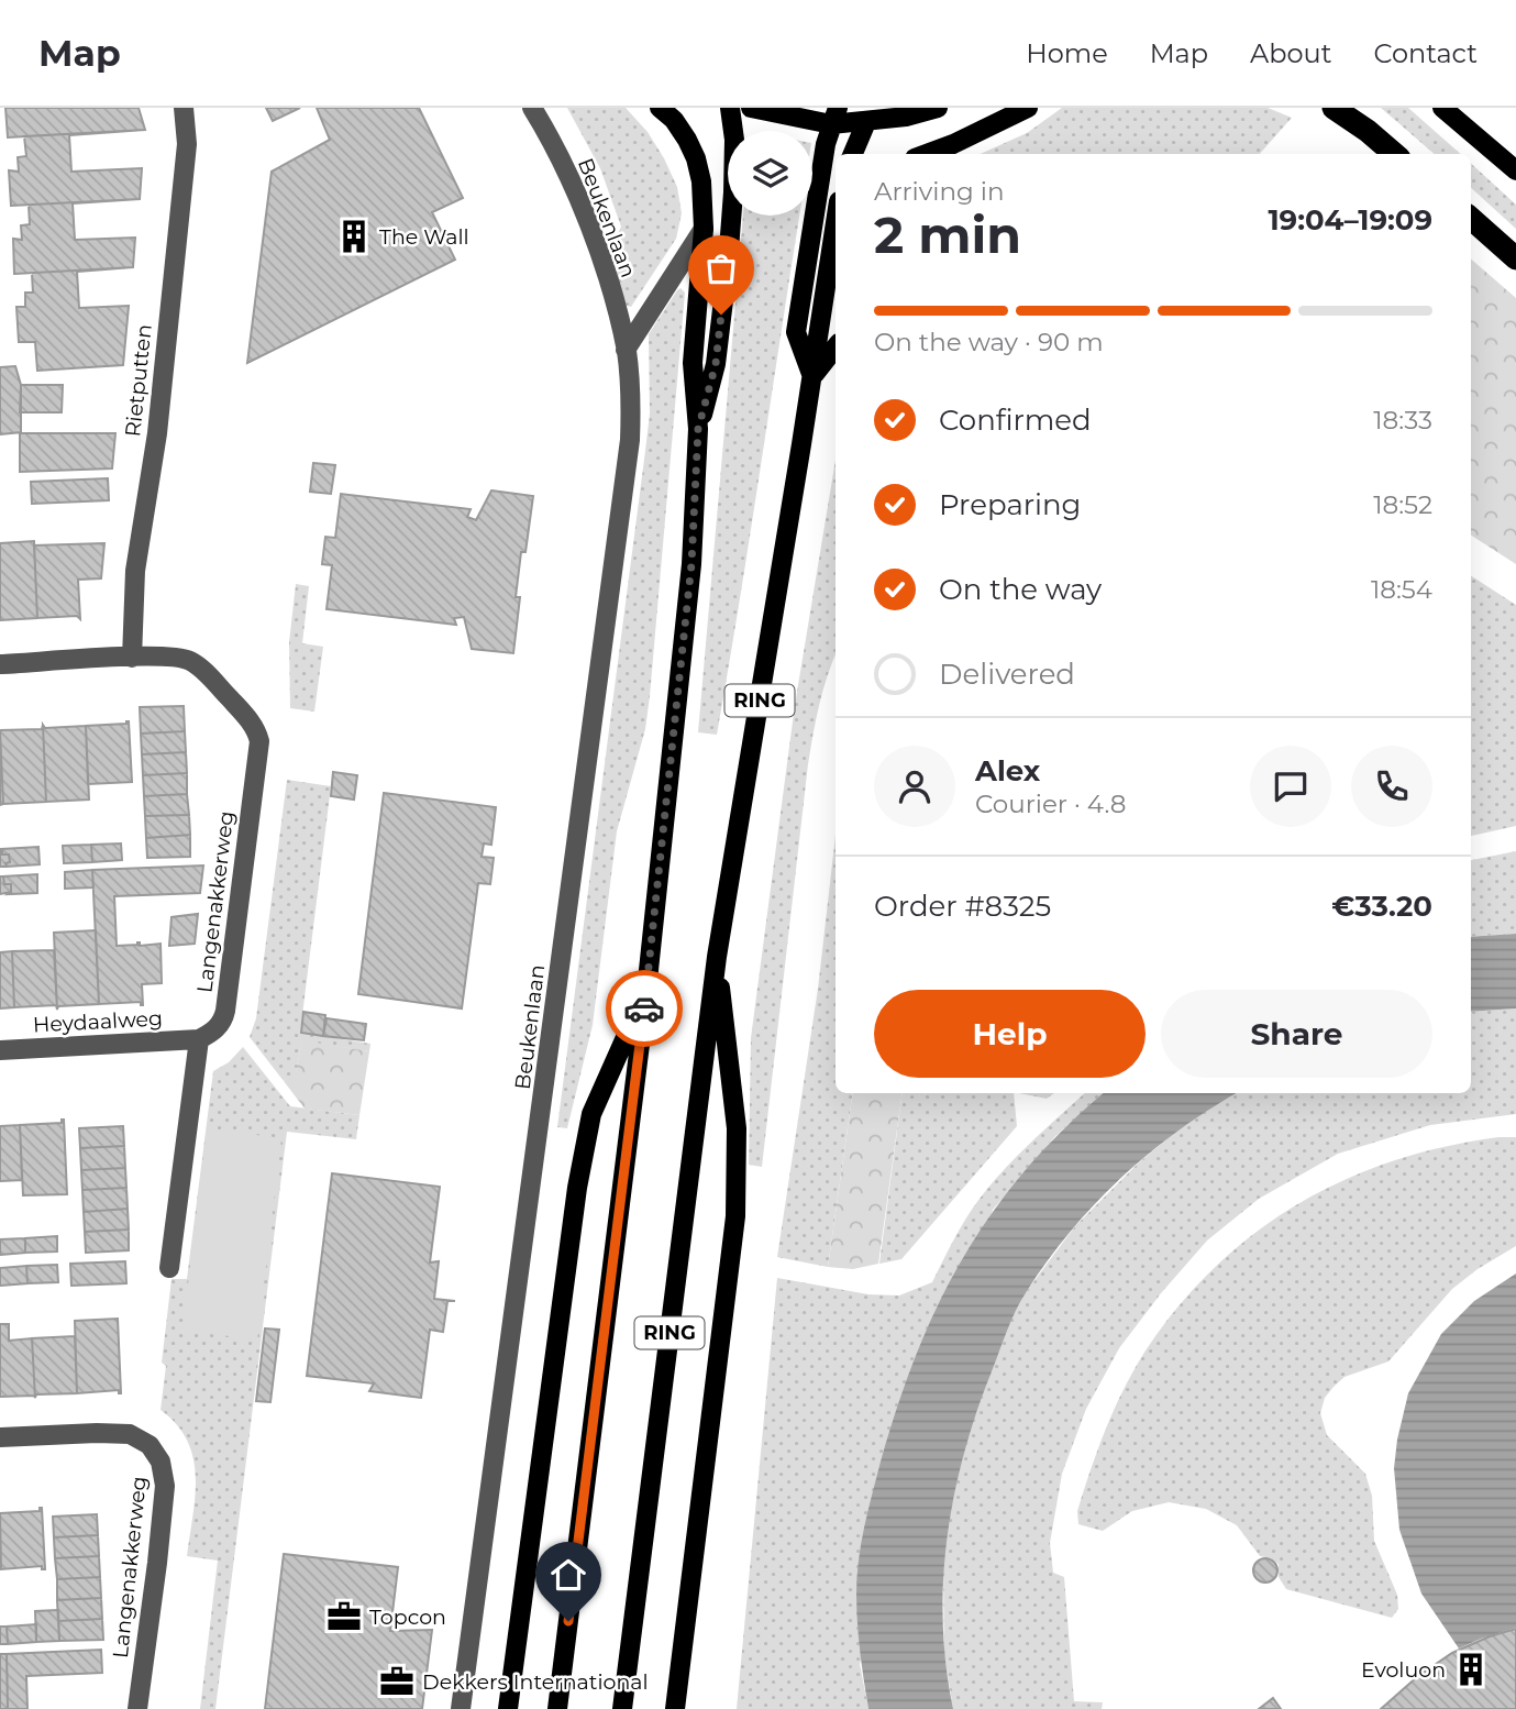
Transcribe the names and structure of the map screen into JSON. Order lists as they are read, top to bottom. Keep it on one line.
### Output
{"streets":{"main road":["RING"],"street":["Beukenlaan","Rietputten","Langenakkerweg","Heydaalweg"]},"crossings":[["Beukenlaan","RING"],["Rietputten","Langenakkerweg"],["Langenakkerweg","Heydaalweg"]],"places":{"building":["The Wall","Evoluon"],"office":["Topcon","Dekkers International"]},"page":{"header":"Map","nav":["Home","Map","About","Contact"],"heading":["2 min","Arriving in","19:04–19:09"],"panel":["Alex","Courier · 4.8","Order #8325","€33.20"],"bar":"On the way · 90 m","list":[["Confirmed","18:33"],["Preparing","18:52"],["On the way","18:54"],"Delivered"],"buttons":["Help","Share"]}}
